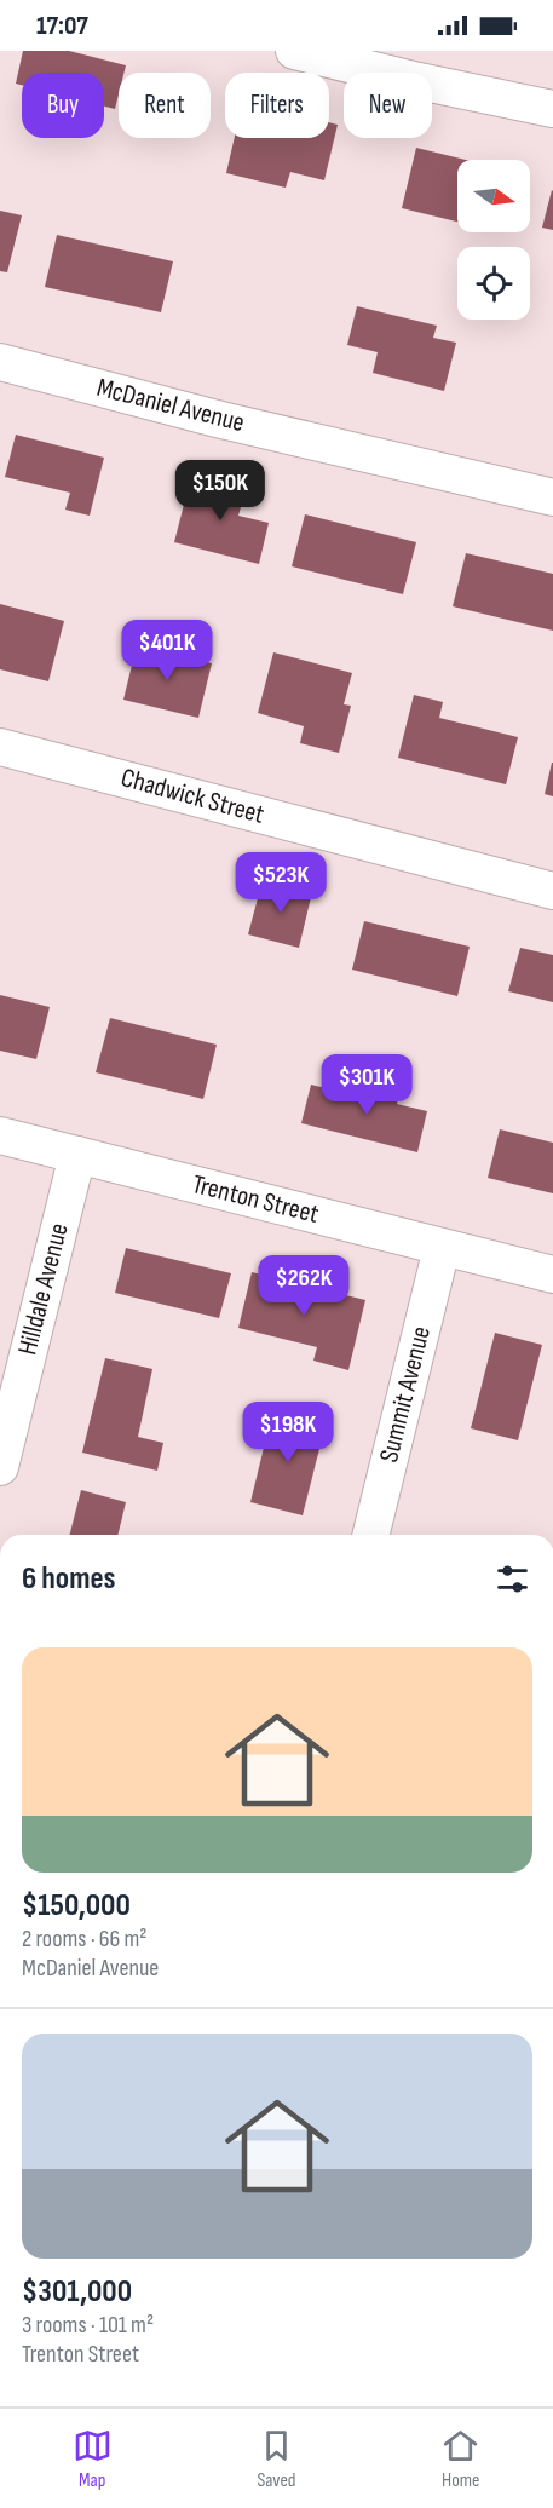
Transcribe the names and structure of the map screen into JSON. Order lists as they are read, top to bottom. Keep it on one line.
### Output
{"streets":{"street":["McDaniel Avenue","Chadwick Street","Trenton Street","Hilldale Avenue","Summit Avenue"]},"crossings":[["Trenton Street","Hilldale Avenue"],["Trenton Street","Summit Avenue"]],"north":"right","page":{"status":"17:07","chip":["Buy","Rent","Filters","New"],"price":["$150K","$401K","$523K","$301K","$262K","$198K"],"heading":"6 homes","list":[{"name":"$150,000","note":"2 rooms · 66 m² · McDaniel Avenue"},{"name":"$301,000","note":"3 rooms · 101 m² · Trenton Street"}],"tabs":["Map","Saved","Home"]}}
